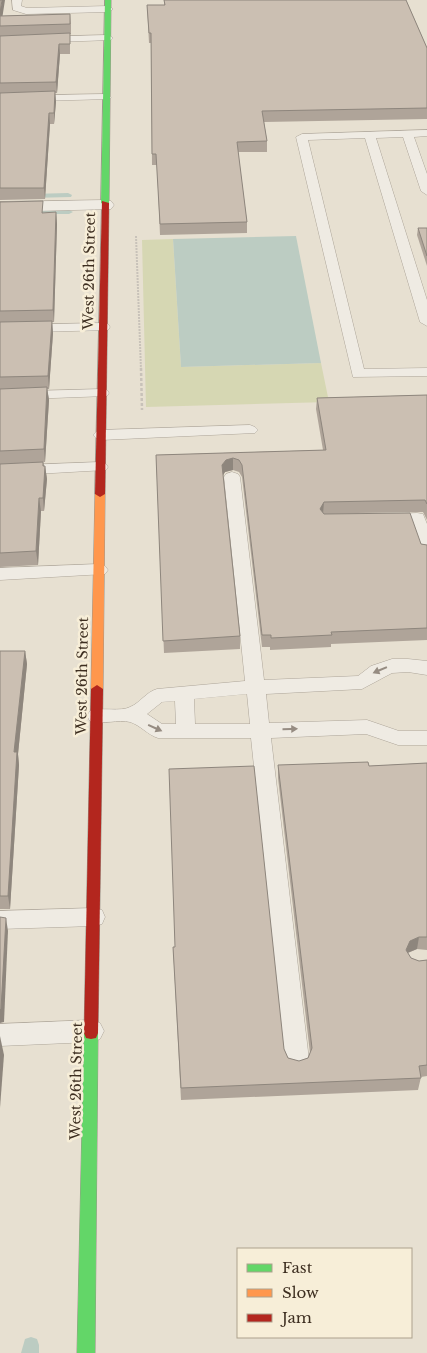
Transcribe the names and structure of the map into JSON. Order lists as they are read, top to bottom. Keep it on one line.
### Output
{"streets":{"street":["West 26th Street"]},"legend":["Fast","Slow","Jam"]}
